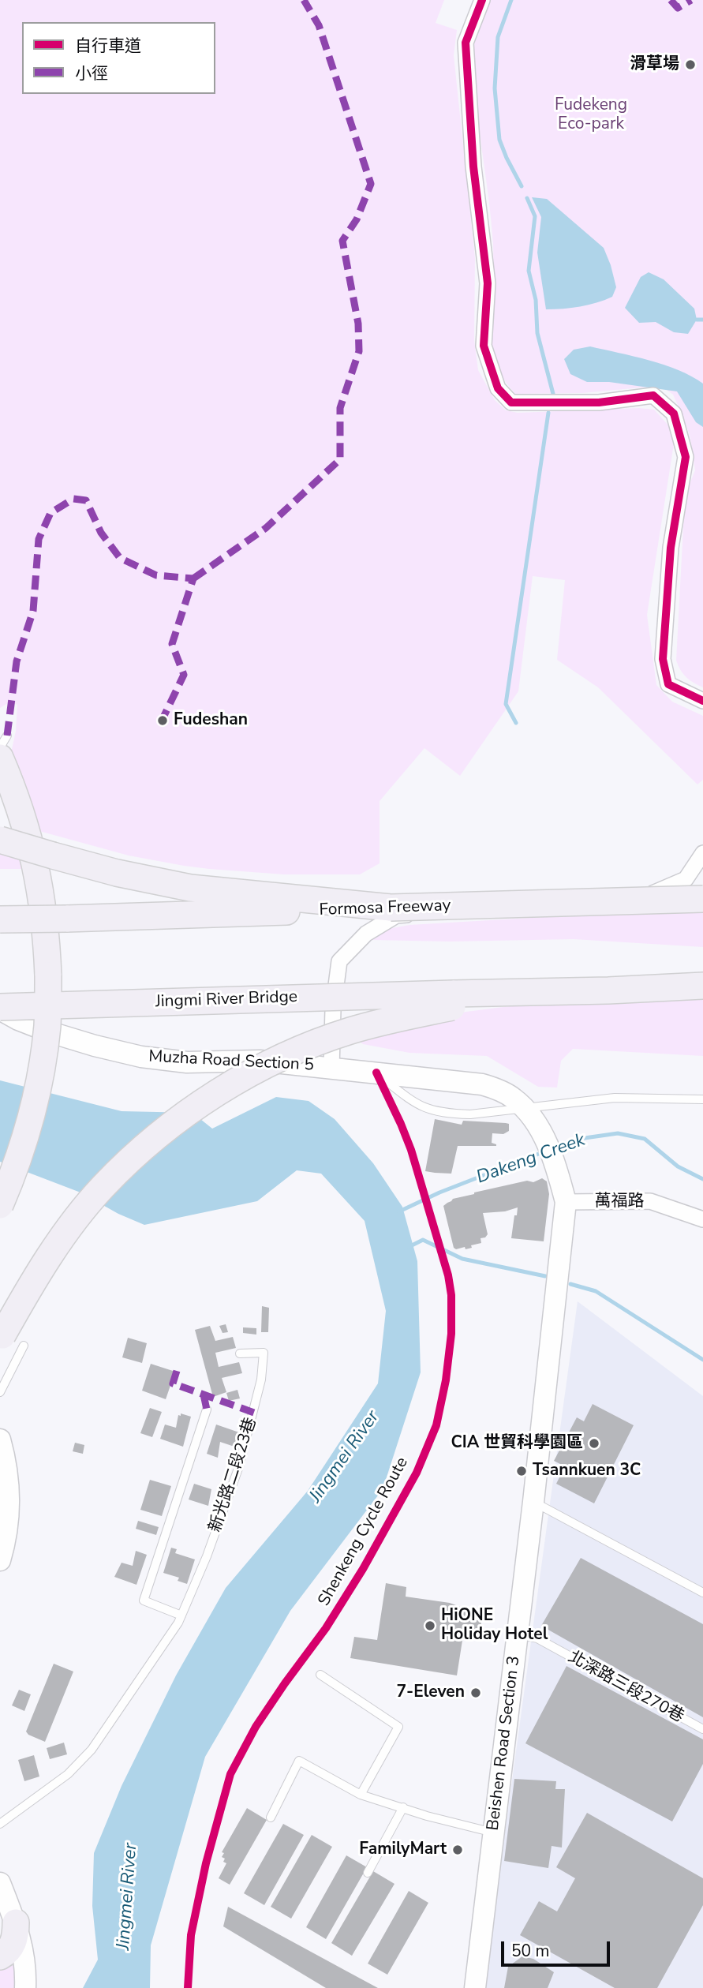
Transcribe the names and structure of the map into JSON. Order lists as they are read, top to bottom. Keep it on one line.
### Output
{"streets":{"highway":["Formosa Freeway","Jingmi River Bridge"],"main road":["Muzha Road Section 5","Beishen Road Section 3"],"street":["萬福路"],"lane":["新光路二段23巷","北深路三段270巷"],"cycle path":["Shenkeng Cycle Route"]},"crossings":[["Jingmi River Bridge","Muzha Road Section 5"],["萬福路","Beishen Road Section 3"],["北深路三段270巷","Beishen Road Section 3"]],"water":["Dakeng Creek","Jingmei River"],"parks":["Fudekeng Eco-park"],"places":["滑草場","Fudeshan","CIA 世貿科學園區","Tsannkuen 3C","HiONE Holiday Hotel","7-Eleven","FamilyMart"],"legend":["自行車道","小徑"],"scale_bar":"50 m"}
